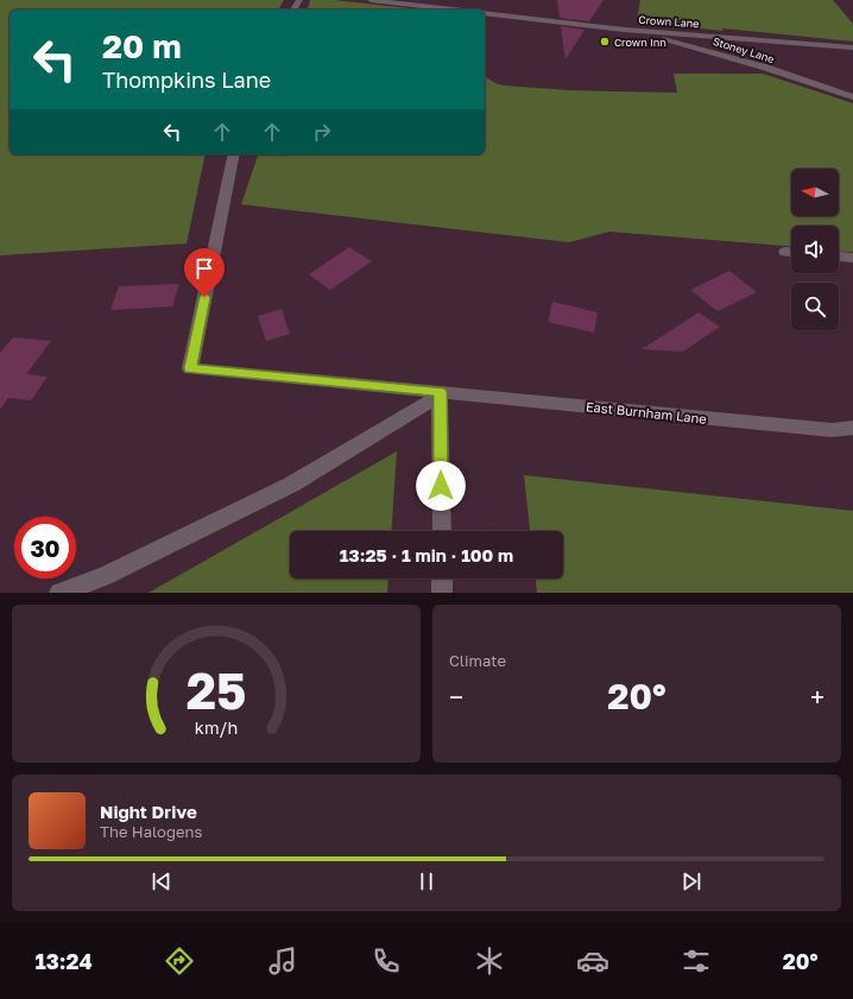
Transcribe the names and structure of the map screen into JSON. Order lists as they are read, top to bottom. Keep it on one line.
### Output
{"streets":{"street":["Crown Lane","Stoney Lane","East Burnham Lane"]},"crossings":[["Crown Lane","Stoney Lane"]],"places":["Crown Inn"],"north":"left","page":{"turn":["20 m","Thompkins Lane"],"limit":"30","trip":"13:25 · 1 min · 100 m","tile":"Climate","heat":["−","20°","+"],"song":["Night Drive","The Halogens"],"tabs":["13:24","20°"],"gauge":["25","km/h"]}}
